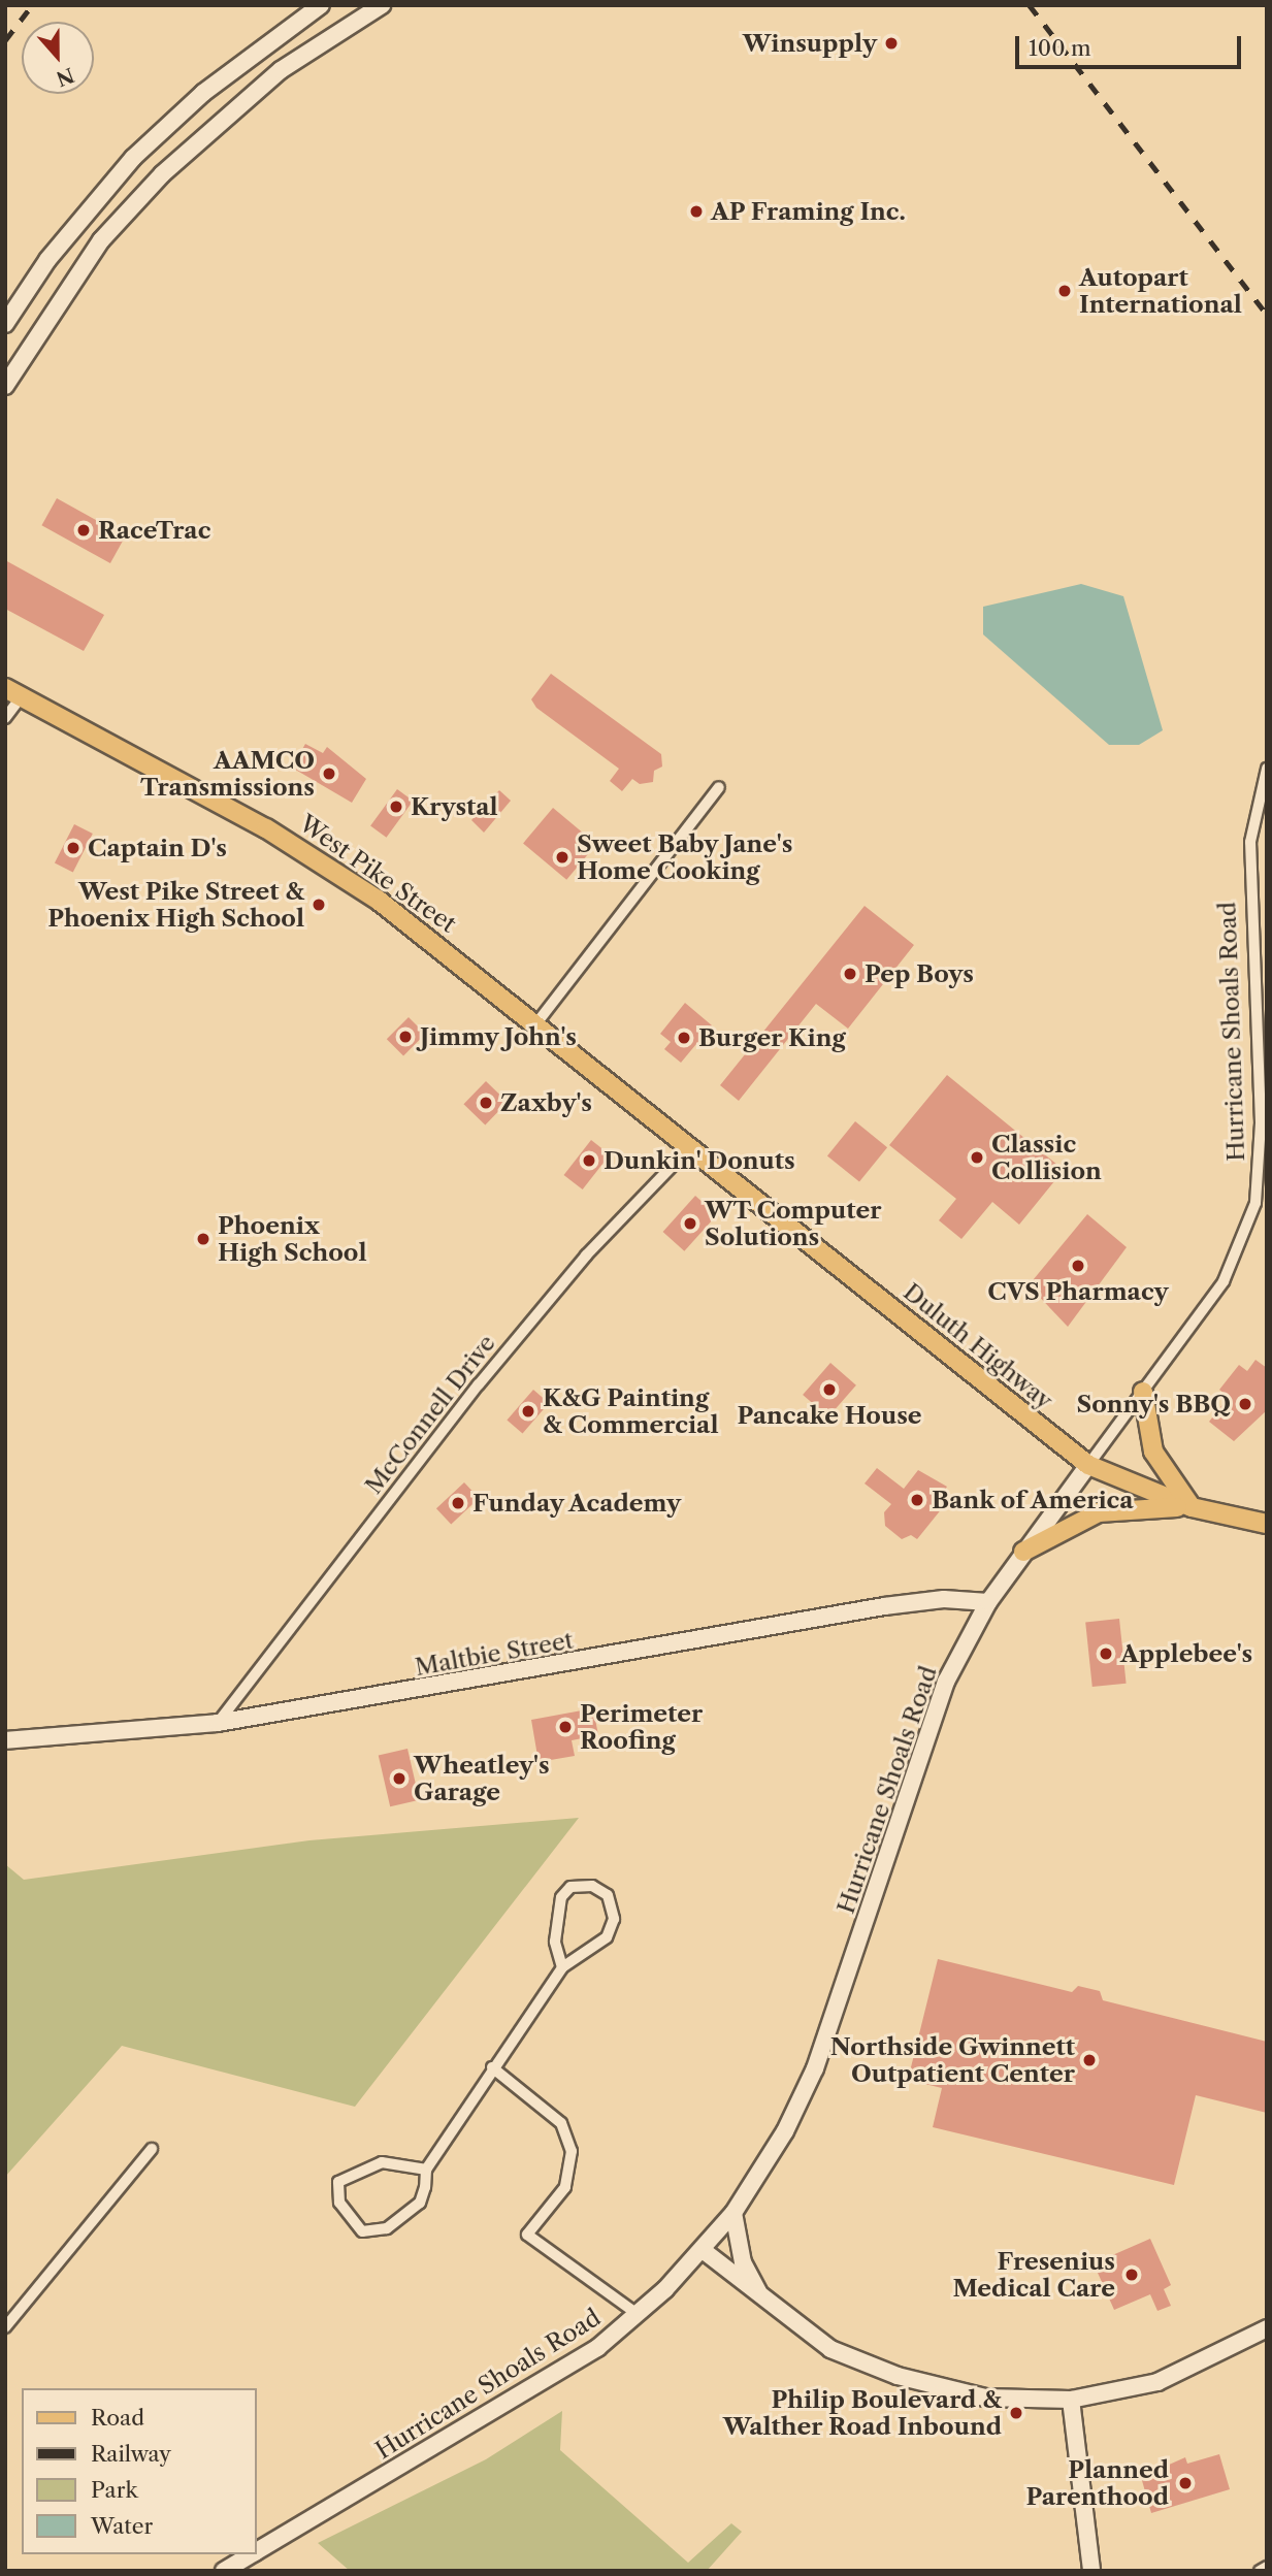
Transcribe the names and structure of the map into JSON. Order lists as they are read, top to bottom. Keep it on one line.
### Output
{"streets":{"main road":["West Pike Street","Duluth Highway"],"street":["Hurricane Shoals Road","McConnell Drive","Maltbie Street"]},"crossings":[["West Pike Street","Duluth Highway"],["West Pike Street","McConnell Drive"],["Hurricane Shoals Road","Duluth Highway"],["Hurricane Shoals Road","Maltbie Street"],["Duluth Highway","McConnell Drive"],["McConnell Drive","Maltbie Street"]],"places":["Winsupply","AP Framing Inc.","Autopart International","RaceTrac","AAMCO Transmissions","Krystal","Captain D's","Sweet Baby Jane's Home Cooking","West Pike Street & Phoenix High School","Pep Boys","Jimmy John's","Burger King","Zaxby's","Classic Collision","Dunkin' Donuts","WT Computer Solutions","Phoenix High School","CVS Pharmacy","Pancake House","Sonny's BBQ","K&G Painting & Commercial","Bank of America","Funday Academy","Applebee's","Perimeter Roofing","Wheatley's Garage","Northside Gwinnett Outpatient Center","Fresenius Medical Care","Philip Boulevard & Walther Road Inbound","Planned Parenthood"],"legend":["Road","Railway","Park","Water"],"scale_bar":"100 m","north":"bottom"}
